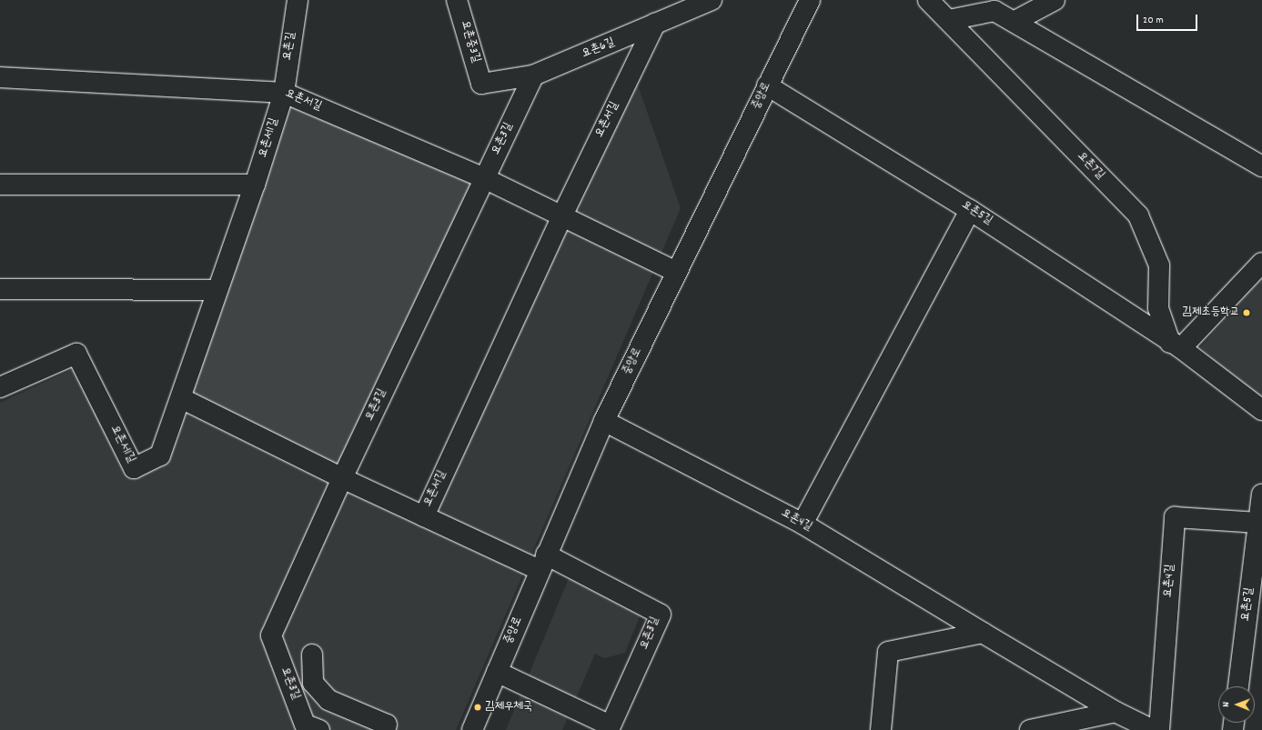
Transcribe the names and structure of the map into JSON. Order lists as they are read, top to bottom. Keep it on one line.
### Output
{"streets":{"street":["요촌중3길","요촌길","요촌6길","중앙로","요촌서길","요촌서1길","요촌3길","요촌7길","요촌5길","요촌4길"]},"crossings":[["요촌중3길","요촌6길"],["요촌길","요촌서길"],["요촌길","요촌서1길"],["요촌6길","요촌서길"],["요촌6길","요촌3길"],["중앙로","요촌서길"],["중앙로","요촌3길"],["중앙로","요촌5길"],["중앙로","요촌4길"],["요촌서길","요촌서1길"],["요촌서길","요촌3길"],["요촌7길","요촌5길"],["요촌5길","요촌4길"]],"places":["김제초등학교","김제우체국"],"scale_bar":"20 m","north":"left"}
